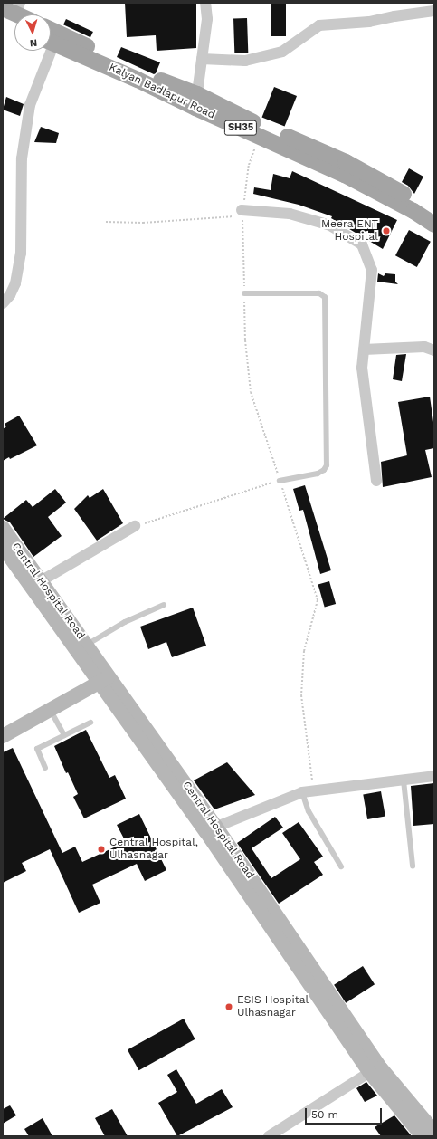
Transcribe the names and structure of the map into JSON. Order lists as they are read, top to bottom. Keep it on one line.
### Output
{"streets":{"main road":["Kalyan Badlapur Road","SH35"],"street":["Central Hospital Road"]},"places":["Meera ENT Hospital","Central Hospital, Ulhasnagar","ESIS Hospital Ulhasnagar"],"scale_bar":"50 m","north":"bottom"}
